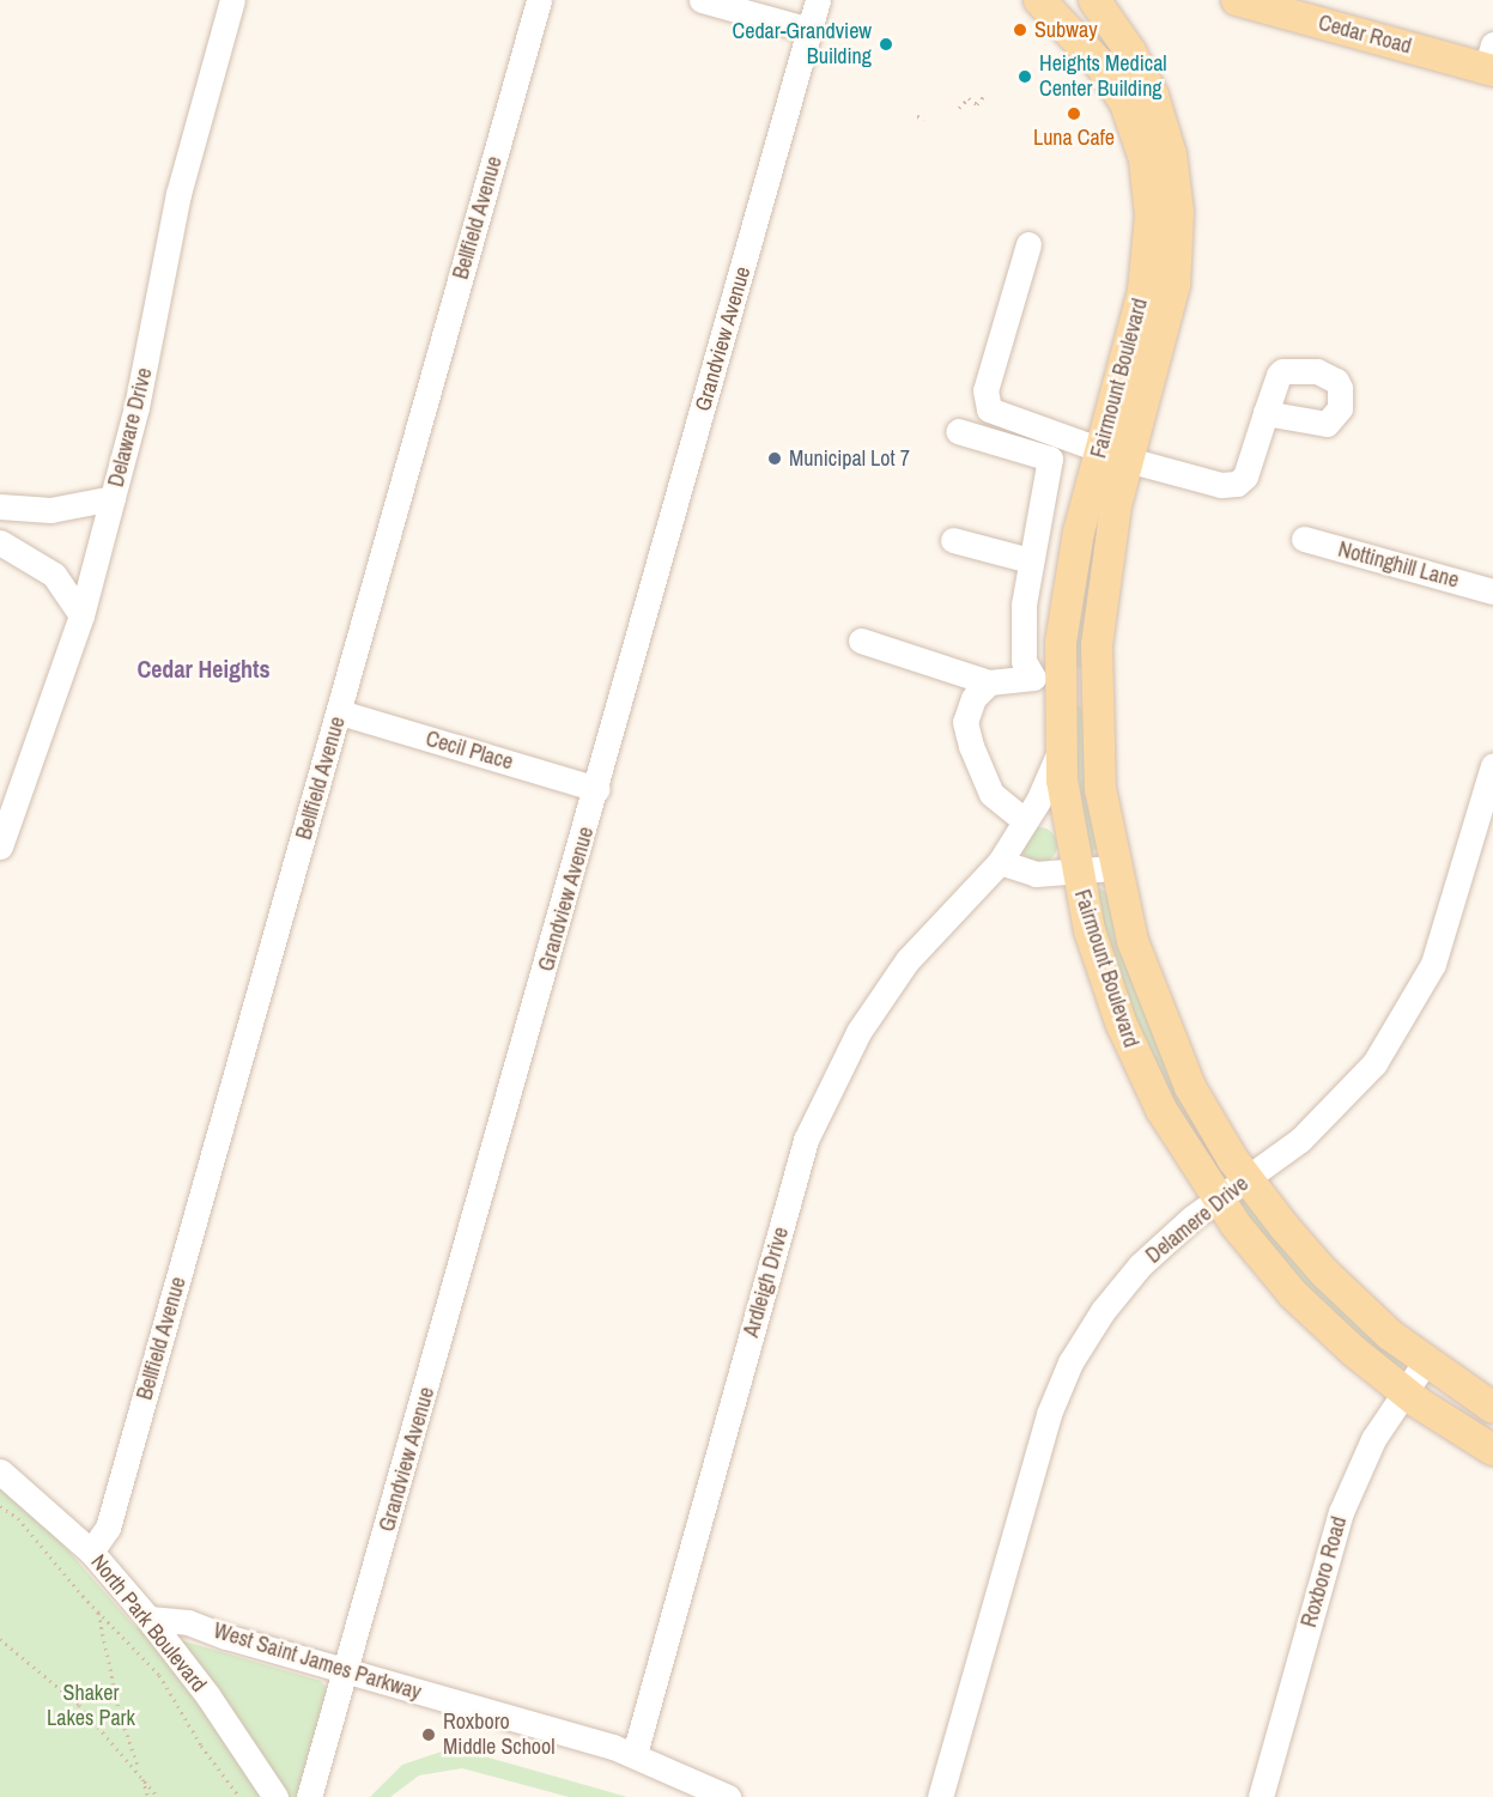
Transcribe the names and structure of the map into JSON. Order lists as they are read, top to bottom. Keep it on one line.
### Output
{"streets":{"main road":["Cedar Road","Fairmount Boulevard"],"street":["Bellfield Avenue","Grandview Avenue","Delaware Drive","Nottinghill Lane","Cecil Place","Delamere Drive","Ardleigh Drive","Roxboro Road","North Park Boulevard","West Saint James Parkway"]},"crossings":[["Bellfield Avenue","Cecil Place"],["Bellfield Avenue","North Park Boulevard"],["Grandview Avenue","Cecil Place"],["Grandview Avenue","West Saint James Parkway"],["Fairmount Boulevard","Delamere Drive"],["Fairmount Boulevard","Ardleigh Drive"],["Fairmount Boulevard","Roxboro Road"],["Ardleigh Drive","West Saint James Parkway"],["North Park Boulevard","West Saint James Parkway"]],"districts":["Cedar Heights"],"parks":["Shaker Lakes Park"],"places":["Subway","Cedar-Grandview Building","Heights Medical Center Building","Luna Cafe","Municipal Lot 7","Roxboro Middle School"]}
